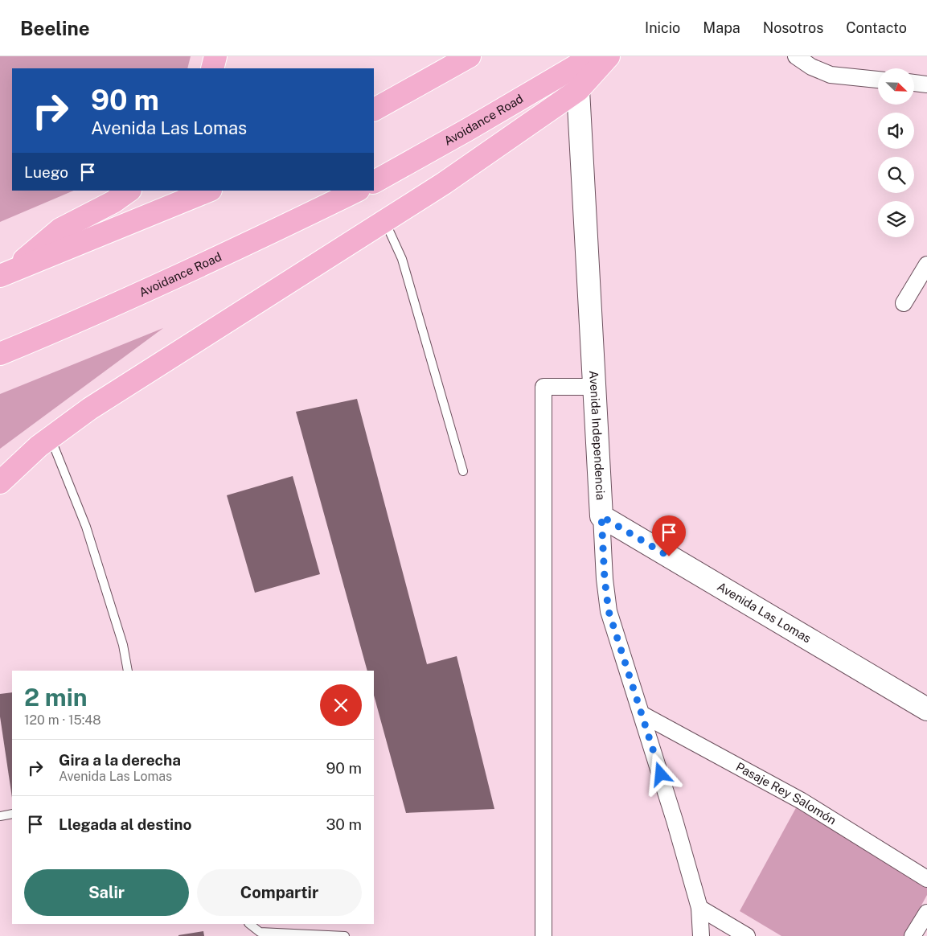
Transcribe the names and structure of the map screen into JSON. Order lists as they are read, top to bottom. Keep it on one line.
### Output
{"streets":{"highway":["Avoidance Road"],"main road":["Avenida Independencia","Avenida Las Lomas"],"street":["Pasaje Rey Salomón"]},"crossings":[["Avenida Independencia","Avenida Las Lomas"],["Avenida Independencia","Pasaje Rey Salomón"]],"north":"bottom right","page":{"header":"Beeline","nav":["Inicio","Mapa","Nosotros","Contacto"],"turn":["90 m","Avenida Las Lomas"],"then":"Luego","heading":["2 min","120 m · 15:48"],"list":[{"name":"Gira a la derecha","note":"Avenida Las Lomas","value":"90 m"},{"name":"Llegada al destino","value":"30 m"}],"buttons":["Salir","Compartir"]}}
